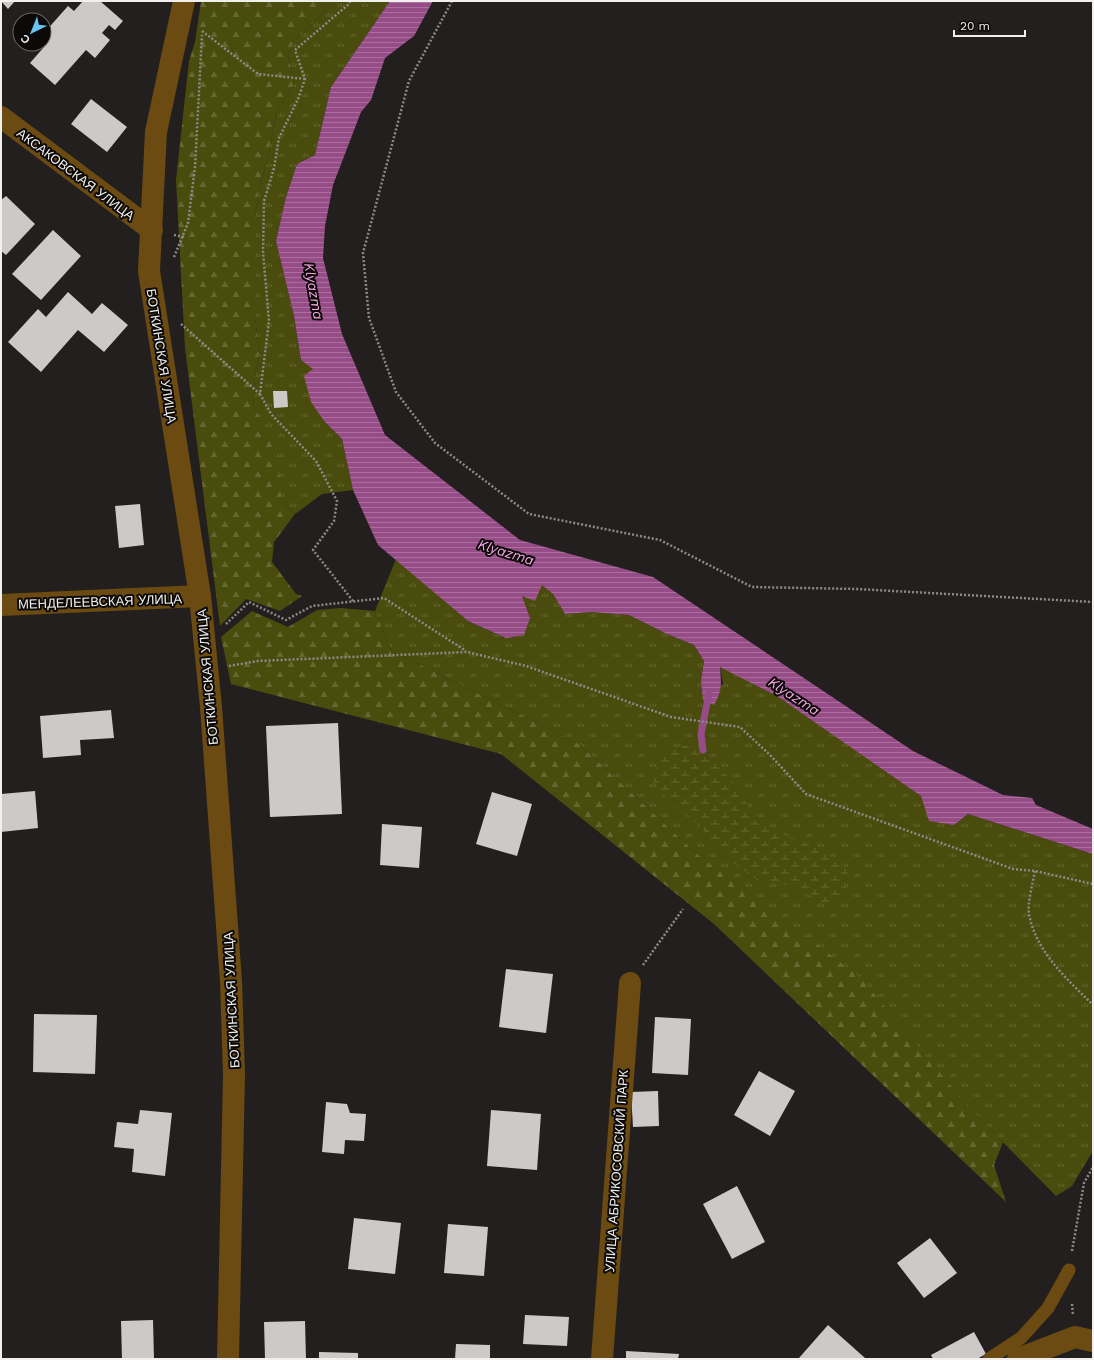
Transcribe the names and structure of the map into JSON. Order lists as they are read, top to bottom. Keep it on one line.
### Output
{"streets":{"street":["АКСАКОВСКАЯ УЛИЦА","БОТКИНСКАЯ УЛИЦА","МЕНДЕЛЕЕВСКАЯ УЛИЦА","УЛИЦА АБРИКОСОВСКИЙ ПАРК"]},"crossings":[["АКСАКОВСКАЯ УЛИЦА","БОТКИНСКАЯ УЛИЦА"],["БОТКИНСКАЯ УЛИЦА","МЕНДЕЛЕЕВСКАЯ УЛИЦА"]],"water":["Klyazma"],"scale_bar":"20 m","north":"bottom left"}
